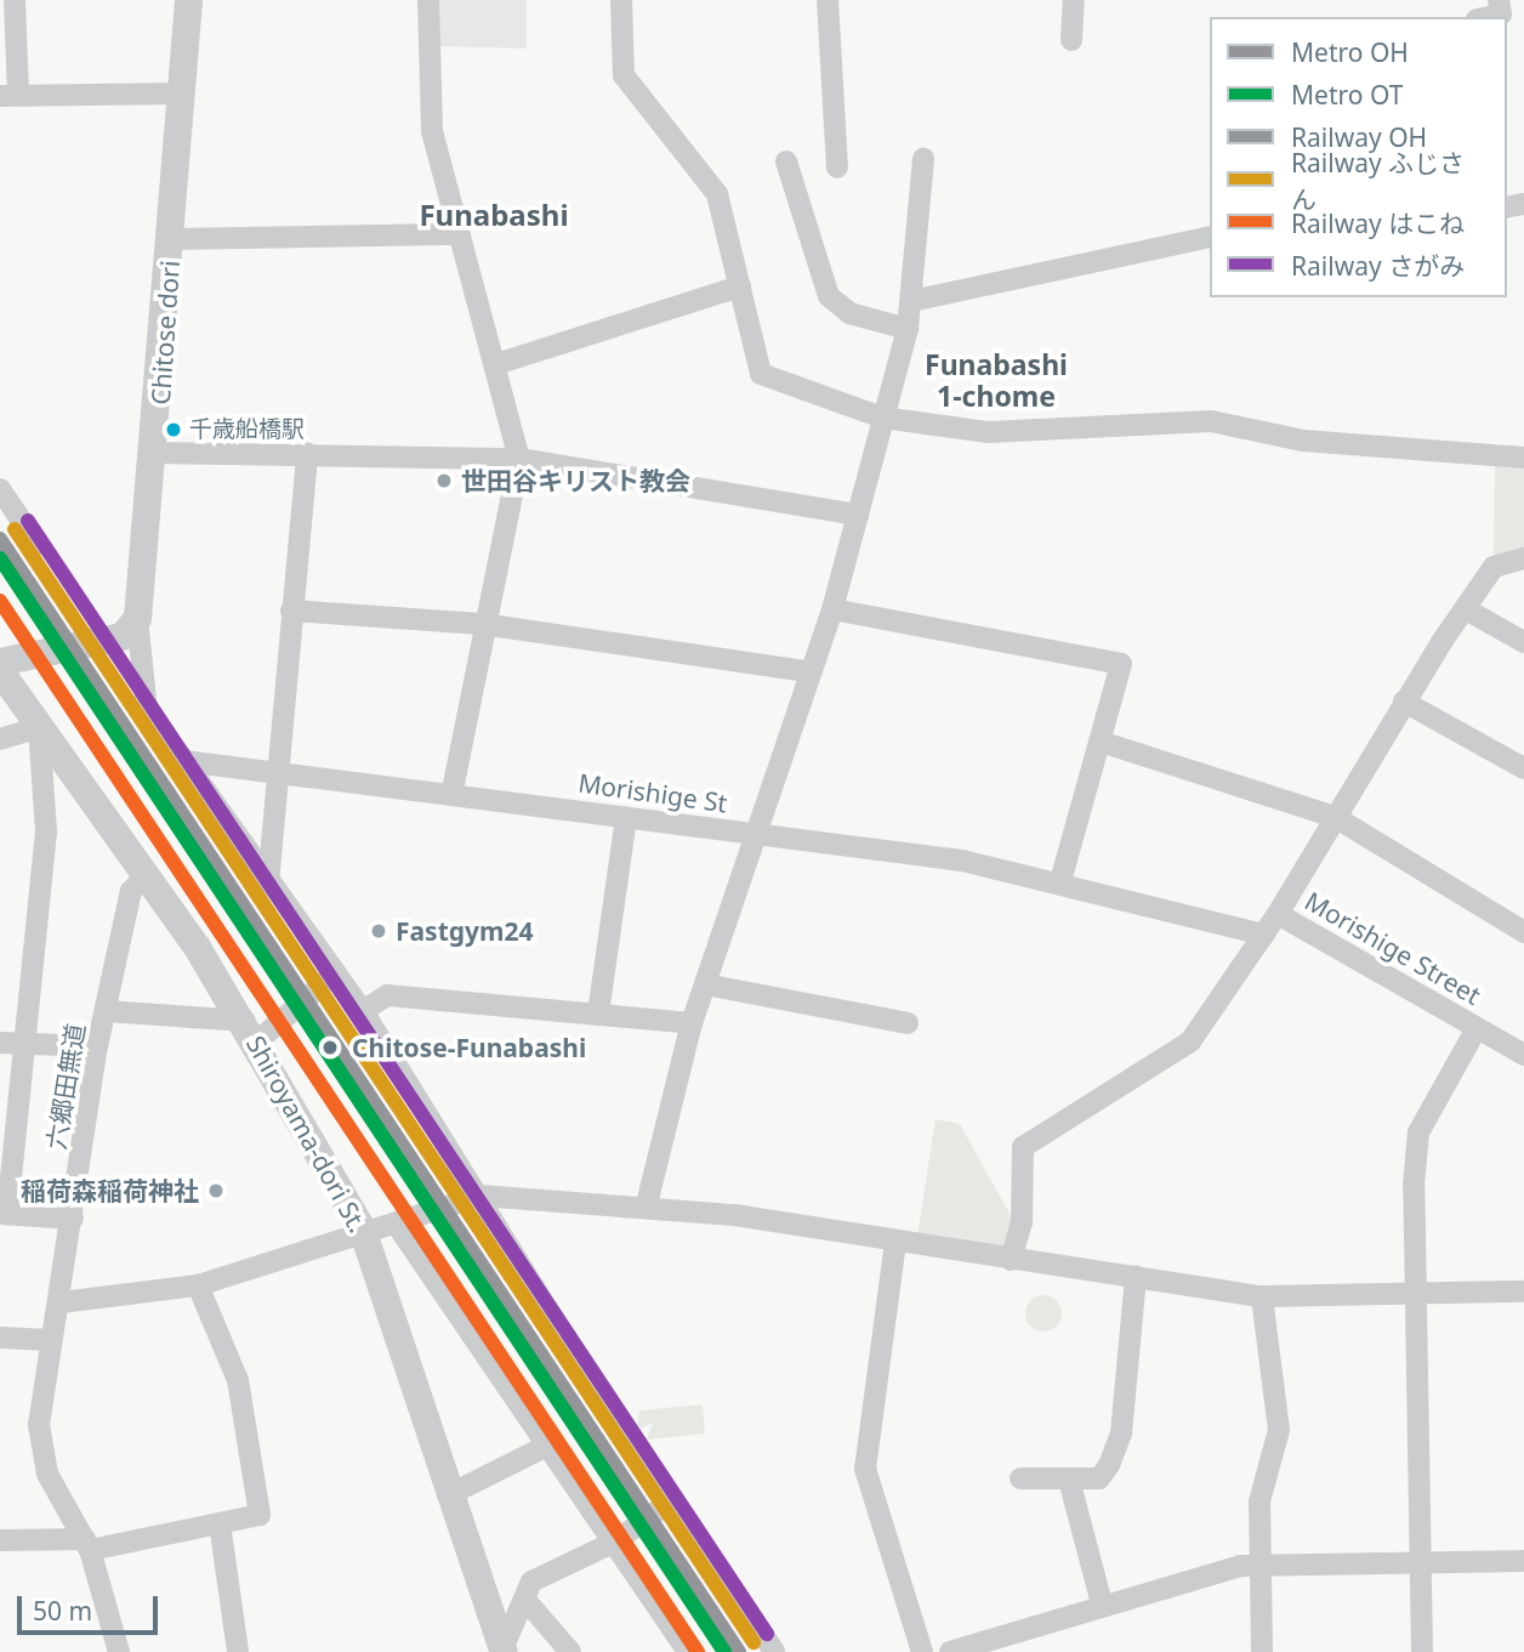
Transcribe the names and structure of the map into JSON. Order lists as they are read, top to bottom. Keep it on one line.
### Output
{"streets":{"street":["Chitose dori","Morishige St","Morishige Street","六郷田無道","Shiroyama-dori St."]},"crossings":[["六郷田無道","Shiroyama-dori St."]],"districts":["Funabashi","Funabashi 1-chome"],"places":["千歳船橋駅","世田谷キリスト教会","Fastgym24","Chitose-Funabashi","稲荷森稲荷神社"],"lines":["rail line さがみ","rail line ふじさん","metro line OH","rail line OH","metro line OT","rail line はこね"],"legend":["Metro OH","Metro OT","Railway OH","Railway ふじさん","Railway はこね","Railway さがみ"],"scale_bar":"50 m"}
